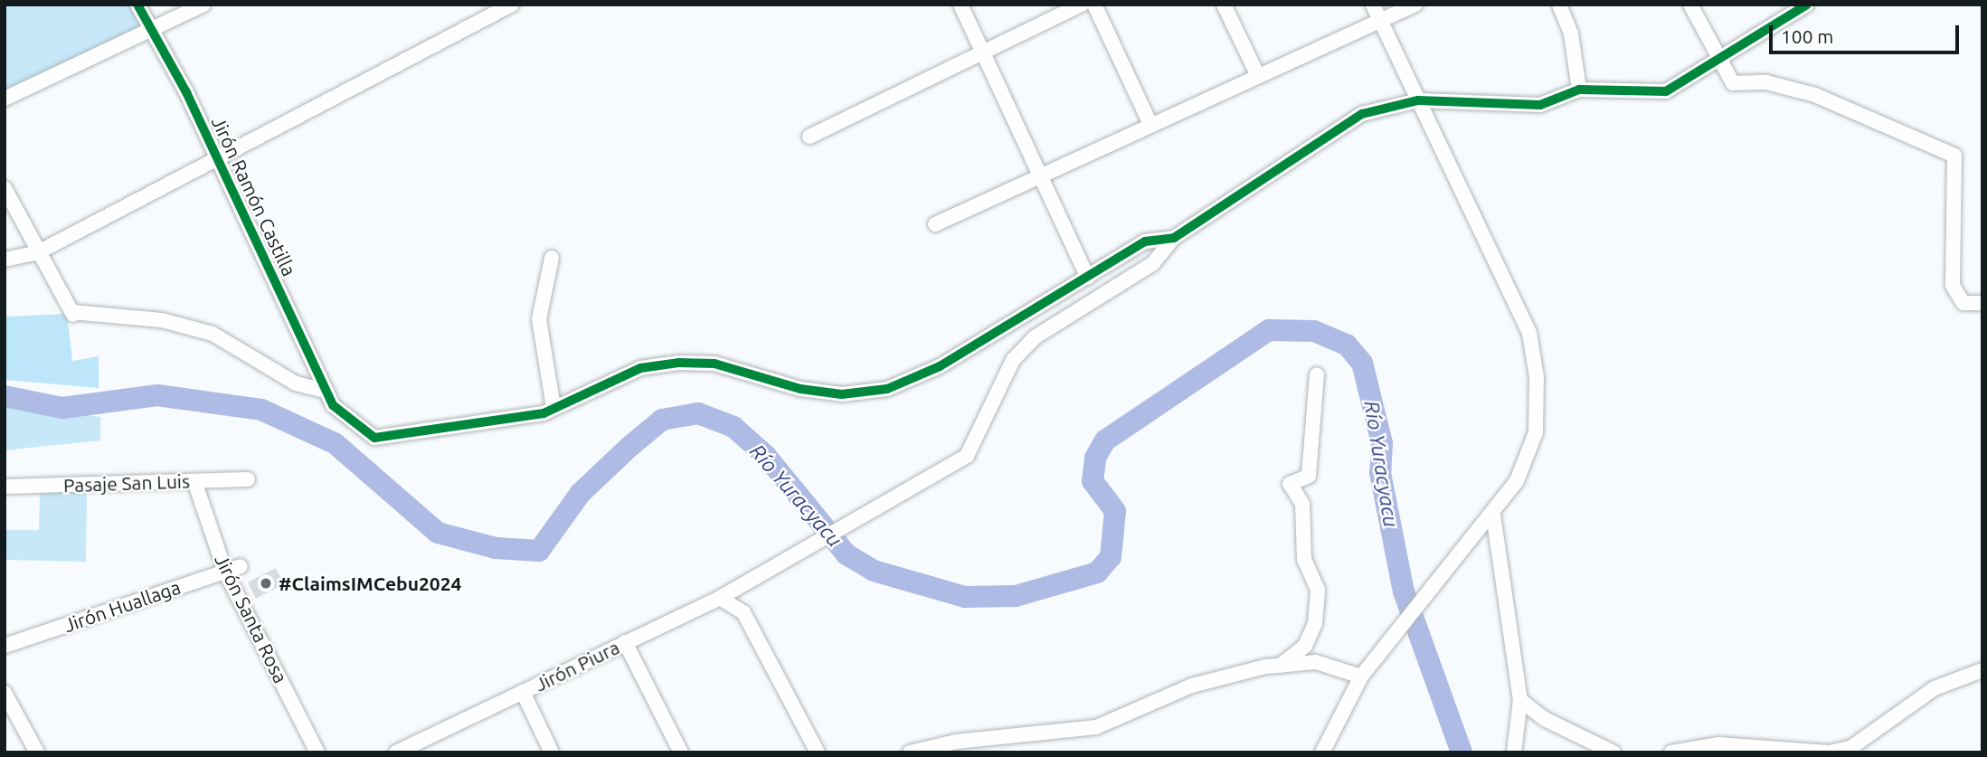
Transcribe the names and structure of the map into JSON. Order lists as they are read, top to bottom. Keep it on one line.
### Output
{"streets":{"street":["Jirón Ramón Castilla","Pasaje San Luis","Jirón Huallaga","Jirón Santa Rosa","Jirón Piura"]},"crossings":[["Pasaje San Luis","Jirón Santa Rosa"],["Jirón Huallaga","Jirón Santa Rosa"]],"water":["Río Yuracyacu"],"places":["#ClaimsIMCebu2024"],"scale_bar":"100 m"}
